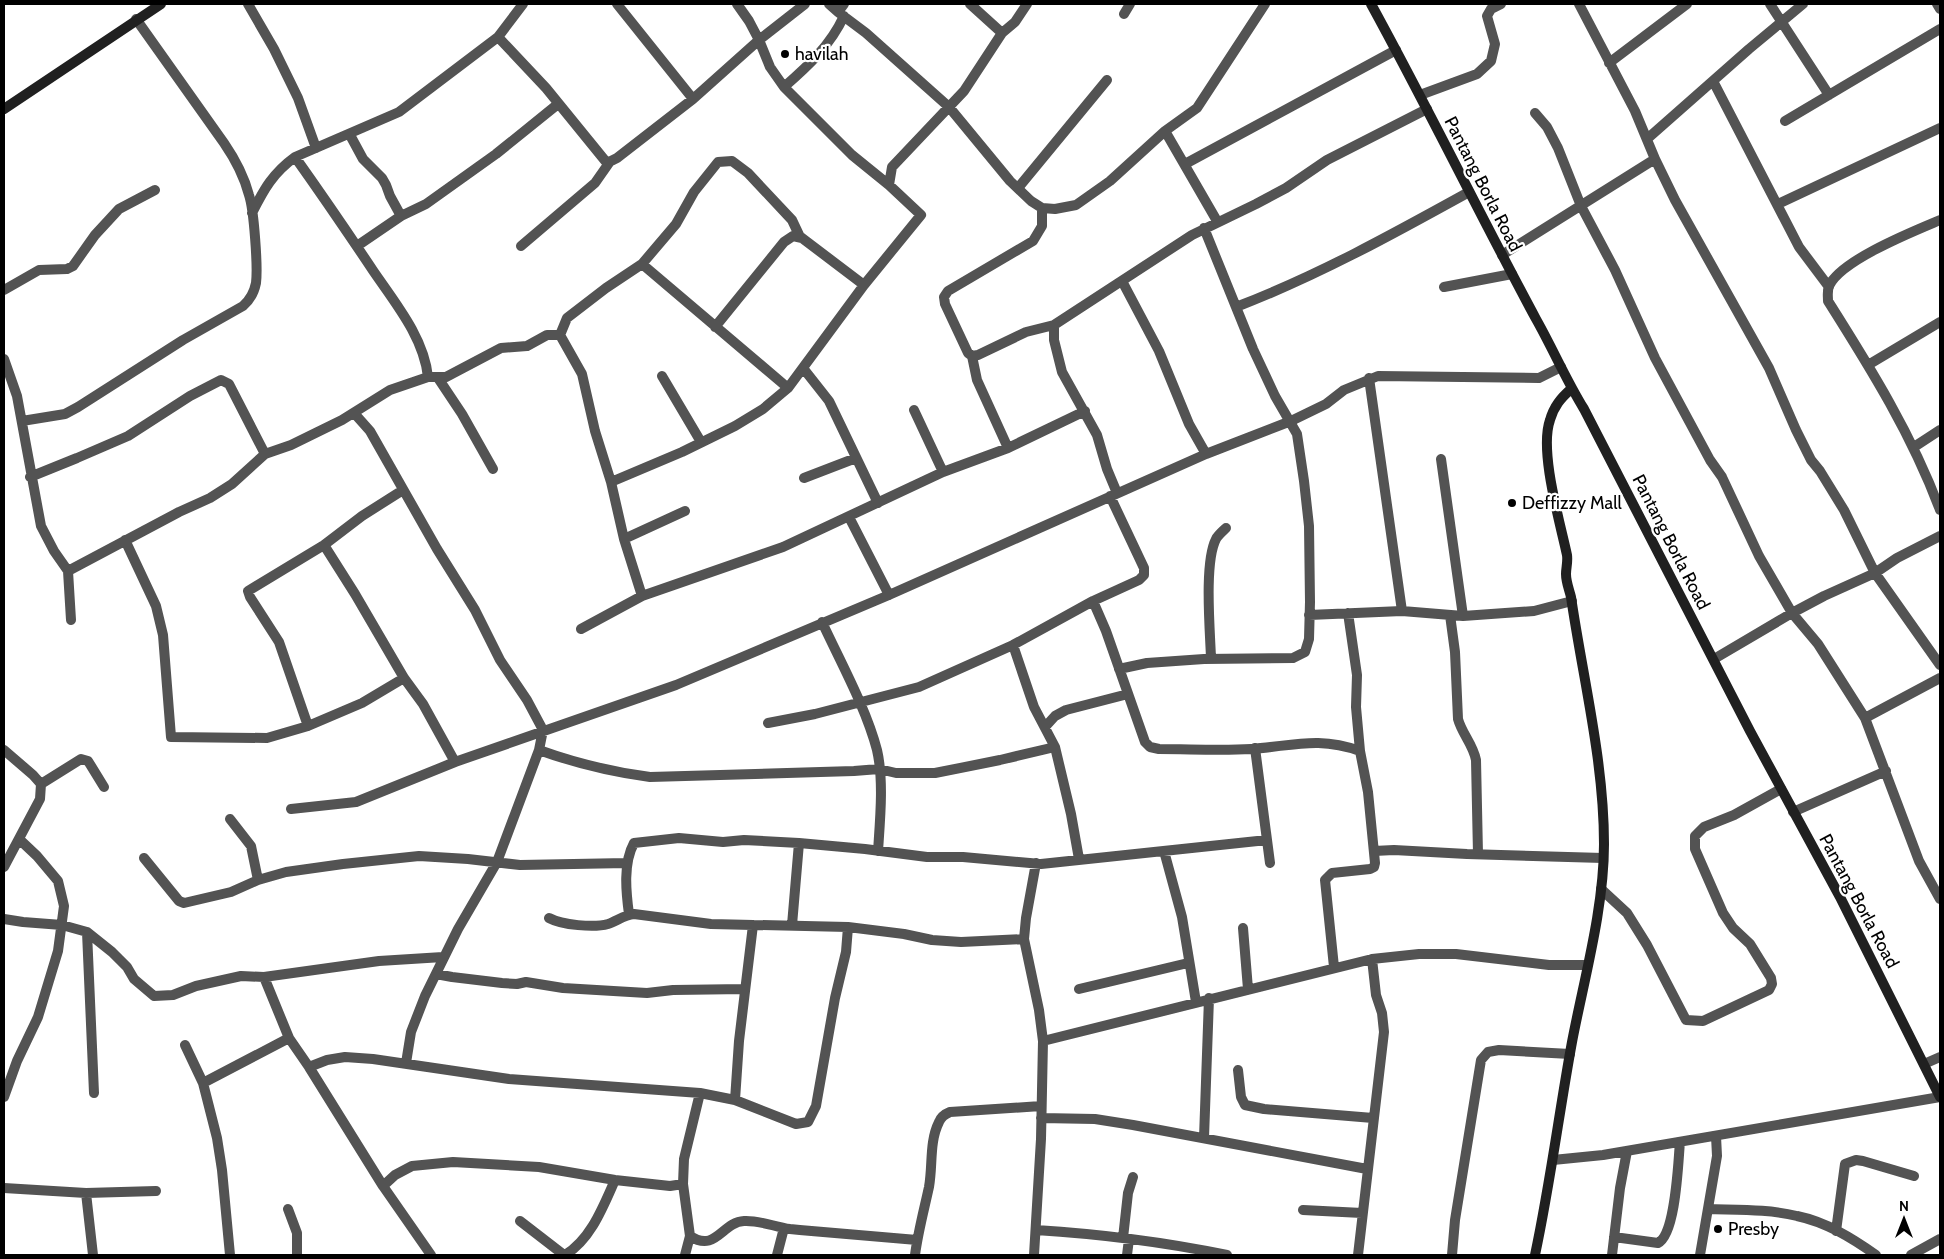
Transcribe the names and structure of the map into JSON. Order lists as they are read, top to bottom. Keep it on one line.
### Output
{"streets":{"street":["Pantang Borla Road"]},"places":["havilah","Deffizzy Mall","Presby"],"north":"top"}
